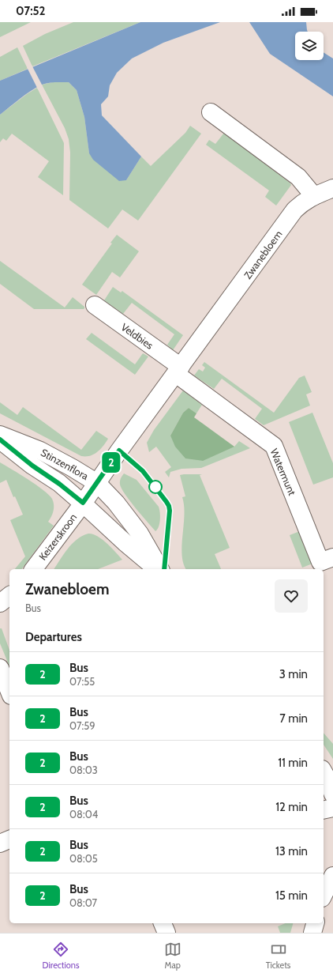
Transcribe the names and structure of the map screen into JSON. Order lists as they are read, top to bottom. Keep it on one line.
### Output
{"streets":{"street":["Zwanebloem","Veldbies","Stinzenflora","Watermunt","Keizerskroon"]},"crossings":[["Zwanebloem","Veldbies"],["Zwanebloem","Stinzenflora"],["Zwanebloem","Watermunt"],["Zwanebloem","Keizerskroon"],["Veldbies","Watermunt"],["Stinzenflora","Keizerskroon"]],"lines":["bus line 2"],"page":{"status":"07:52","on_map":"2","heading":[["Zwanebloem","Bus"],"Departures"],"list":[{"mark":"2","name":"Bus","note":"07:55","value":"3 min"},{"mark":"2","name":"Bus","note":"07:59","value":"7 min"},{"mark":"2","name":"Bus","note":"08:03","value":"11 min"},{"mark":"2","name":"Bus","note":"08:04","value":"12 min"},{"mark":"2","name":"Bus","note":"08:05","value":"13 min"},{"mark":"2","name":"Bus","note":"08:07","value":"15 min"}],"tabs":["Directions","Map","Tickets"]}}
